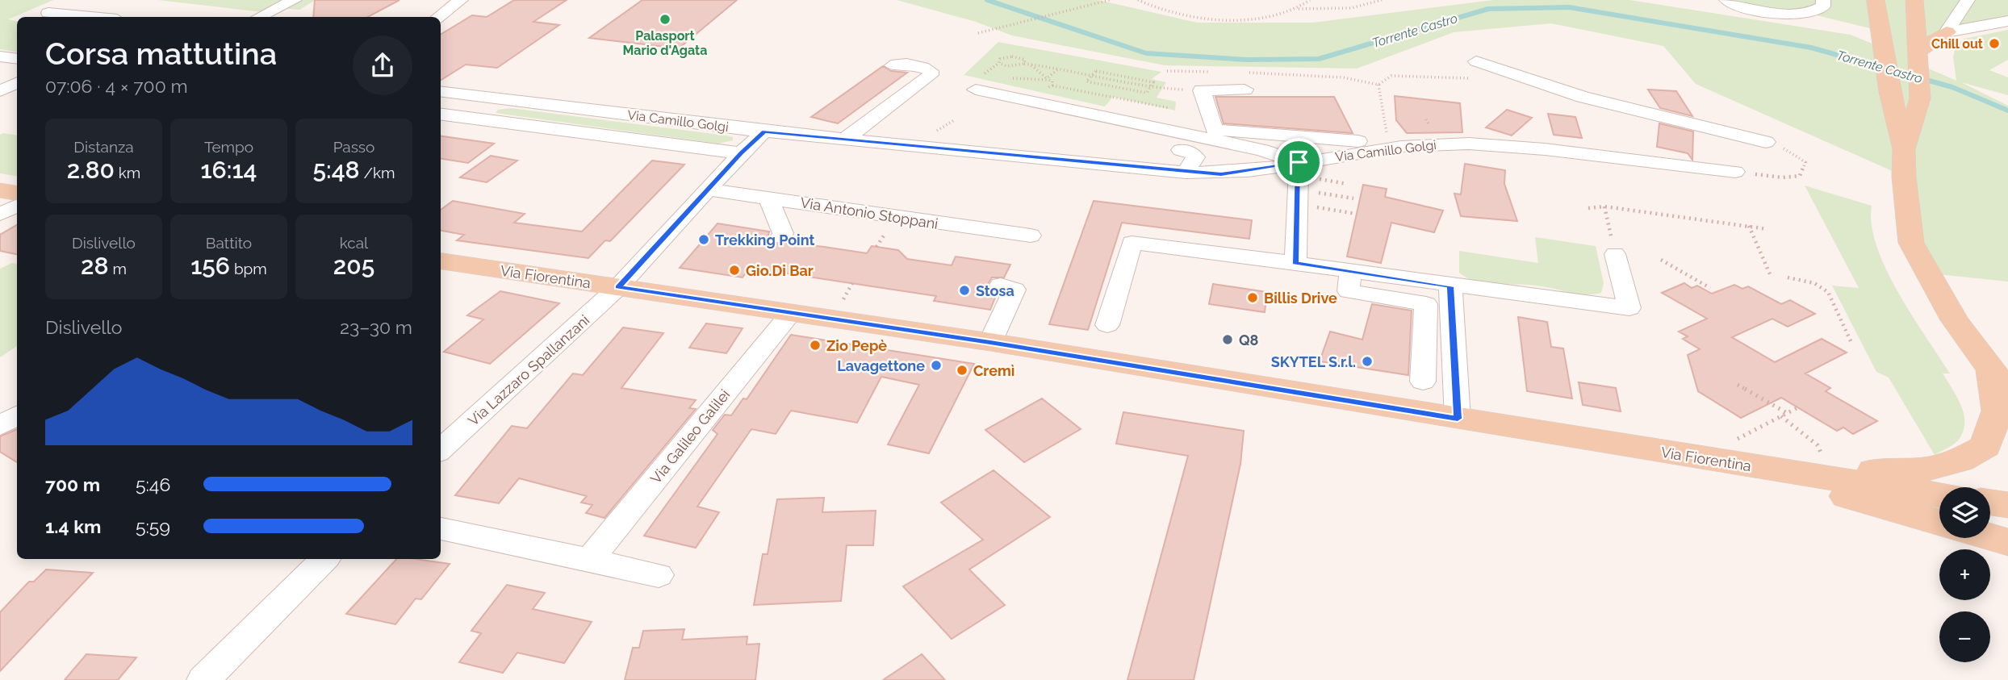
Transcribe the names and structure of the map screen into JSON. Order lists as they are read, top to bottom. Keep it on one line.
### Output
{"streets":{"main road":["Via Fiorentina"],"street":["Via Camillo Golgi","Via Antonio Stoppani","Via Lazzaro Spallanzani","Via Galileo Galilei"]},"crossings":[["Via Camillo Golgi","Via Lazzaro Spallanzani"],["Via Antonio Stoppani","Via Lazzaro Spallanzani"],["Via Fiorentina","Via Lazzaro Spallanzani"],["Via Fiorentina","Via Galileo Galilei"]],"water":["Torrente Castro"],"places":["Palasport Mario d'Agata","Chill out","Trekking Point","Gio.Di Bar","Stosa","Billis Drive","Q8","Zio Pepè","SKYTEL S.r.l.","Lavagettone","Cremì"],"page":{"heading":["Corsa mattutina","07:06 · 4 × 700 m"],"stats":[["Distanza","2.80 km"],["Tempo","16:14"],["Passo","5:48 /km"],["Dislivello","28 m"],["Battito","156 bpm"],["kcal","205"]],"chart":["Dislivello","23–30 m"],"list":[{"name":"700 m","note":"5:46"},{"name":"1.4 km","note":"5:59"}],"map_buttons":["+","−"]}}
